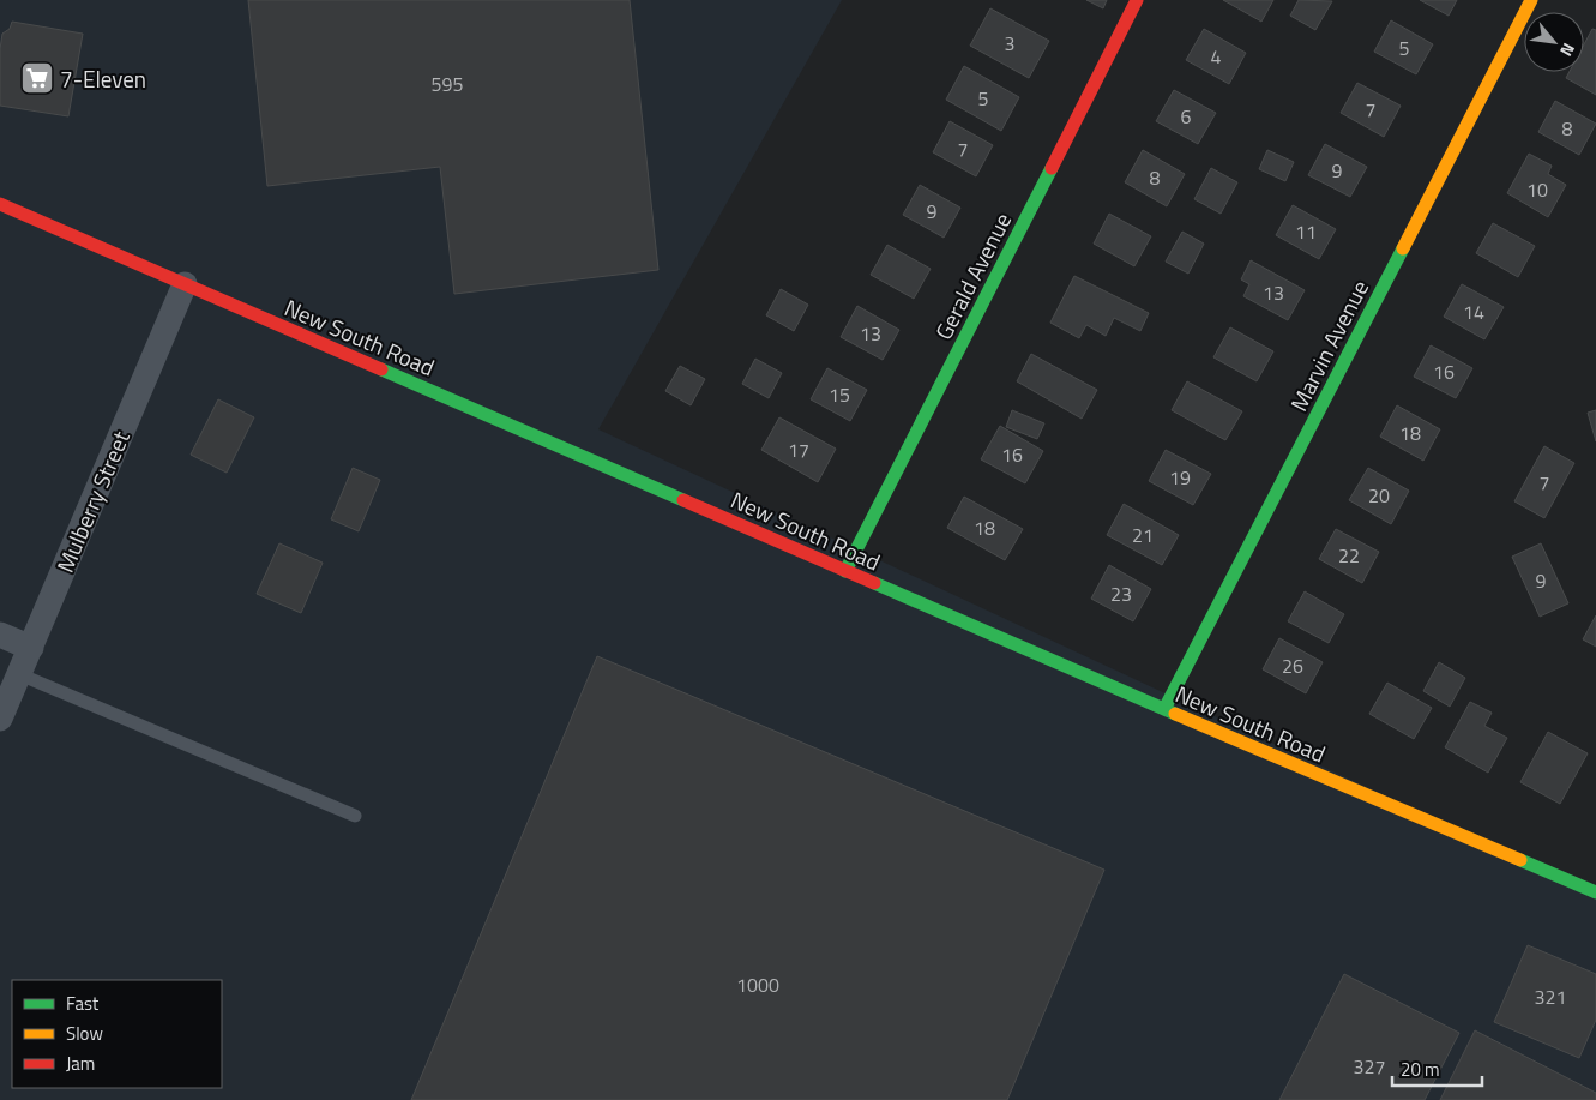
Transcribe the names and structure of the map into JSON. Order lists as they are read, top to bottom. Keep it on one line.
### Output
{"streets":{"street":["Gerald Avenue","New South Road","Marvin Avenue","Mulberry Street"]},"crossings":[["Gerald Avenue","New South Road"],["New South Road","Marvin Avenue"],["New South Road","Mulberry Street"]],"places":{"supermarket":["7-Eleven"]},"house_numbers":["3","5","4","595","5","7","6","8","7","9","8","10","9","11","13","14","13","16","15","18","17","16","19","7","20","18","21","22","9","23","26","1000","321","327"],"legend":["Fast","Slow","Jam"],"scale_bar":"20 m","north":"bottom right"}
